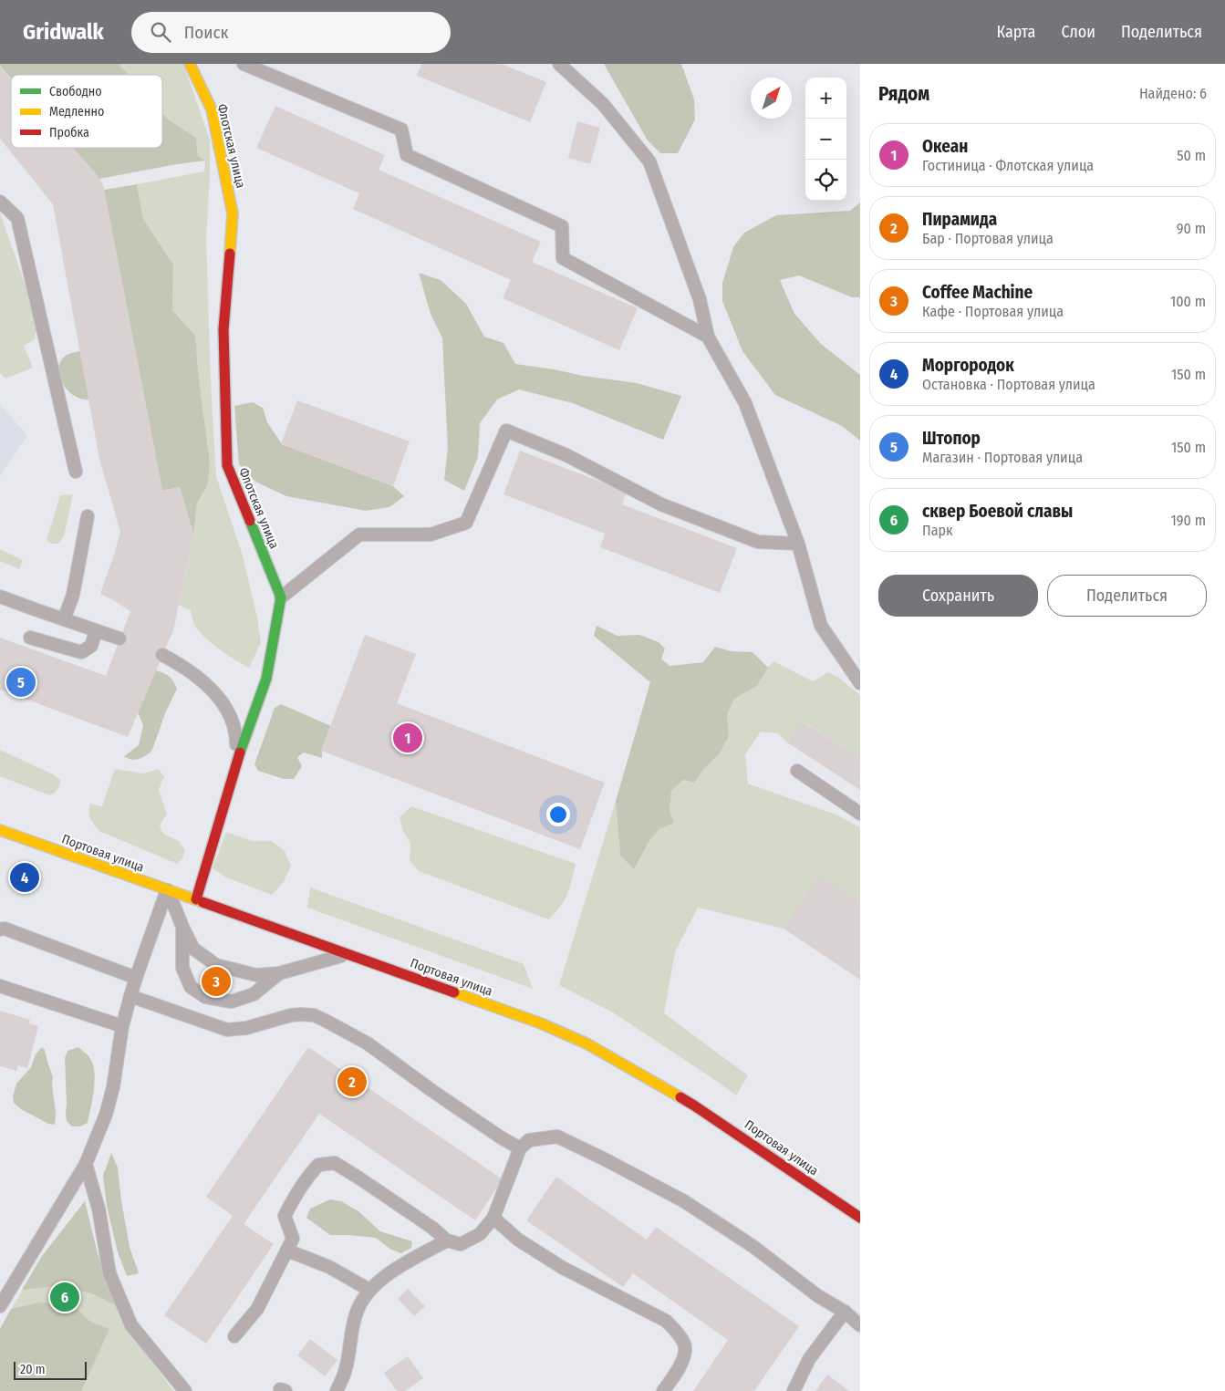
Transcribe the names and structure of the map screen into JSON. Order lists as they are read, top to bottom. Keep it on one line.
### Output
{"streets":{"street":["Флотская улица","Портовая улица"]},"legend":["Свободно","Медленно","Пробка"],"scale_bar":"20 m","north":"top right","page":{"header":"Gridwalk","search":"Поиск","nav":["Карта","Слои","Поделиться"],"heading":["Рядом","Найдено: 6"],"map_buttons":["+","−"],"list":[{"mark":"1","name":"Океан","note":"Гостиница · Флотская улица","value":"50 m"},{"mark":"2","name":"Пирамида","note":"Бар · Портовая улица","value":"90 m"},{"mark":"3","name":"Coffee Machine","note":"Кафе · Портовая улица","value":"100 m"},{"mark":"4","name":"Моргородок","note":"Остановка · Портовая улица","value":"150 m"},{"mark":"5","name":"Штопор","note":"Магазин · Портовая улица","value":"150 m"},{"mark":"6","name":"сквер Боевой славы","note":"Парк","value":"190 m"}],"buttons":["Сохранить","Поделиться"],"pins":["5","1","4","3","2","6"],"scale":"20 m"}}
